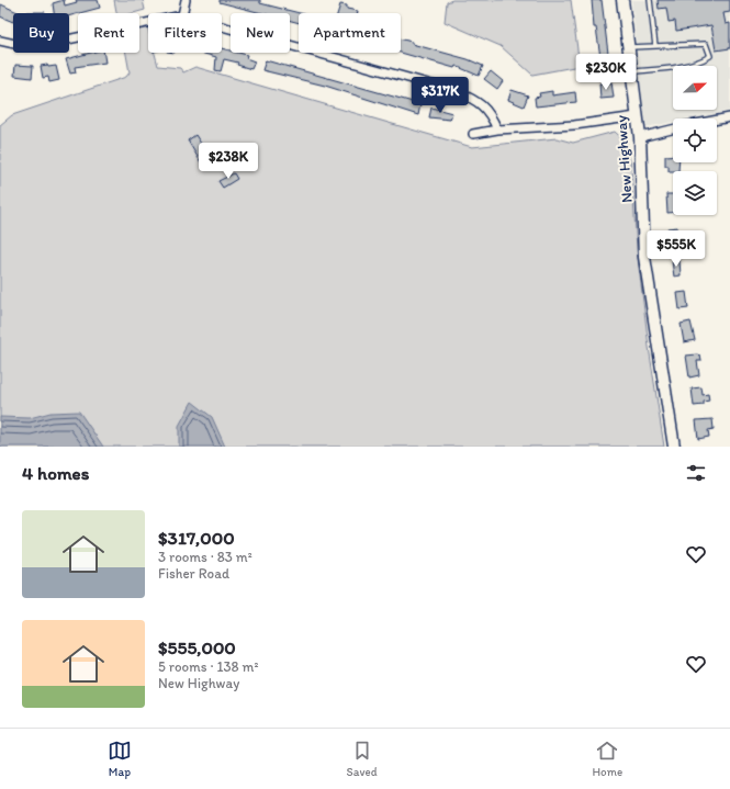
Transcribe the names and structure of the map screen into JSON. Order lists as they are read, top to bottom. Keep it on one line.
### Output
{"streets":{"street":["New Highway"]},"north":"right","page":{"chip":["Buy","Rent","Filters","New","Apartment"],"price":["$230K","$317K","$238K","$555K"],"heading":"4 homes","list":[{"name":"$317,000","note":"3 rooms · 83 m² · Fisher Road"},{"name":"$555,000","note":"5 rooms · 138 m² · New Highway"}],"tabs":["Map","Saved","Home"]}}
